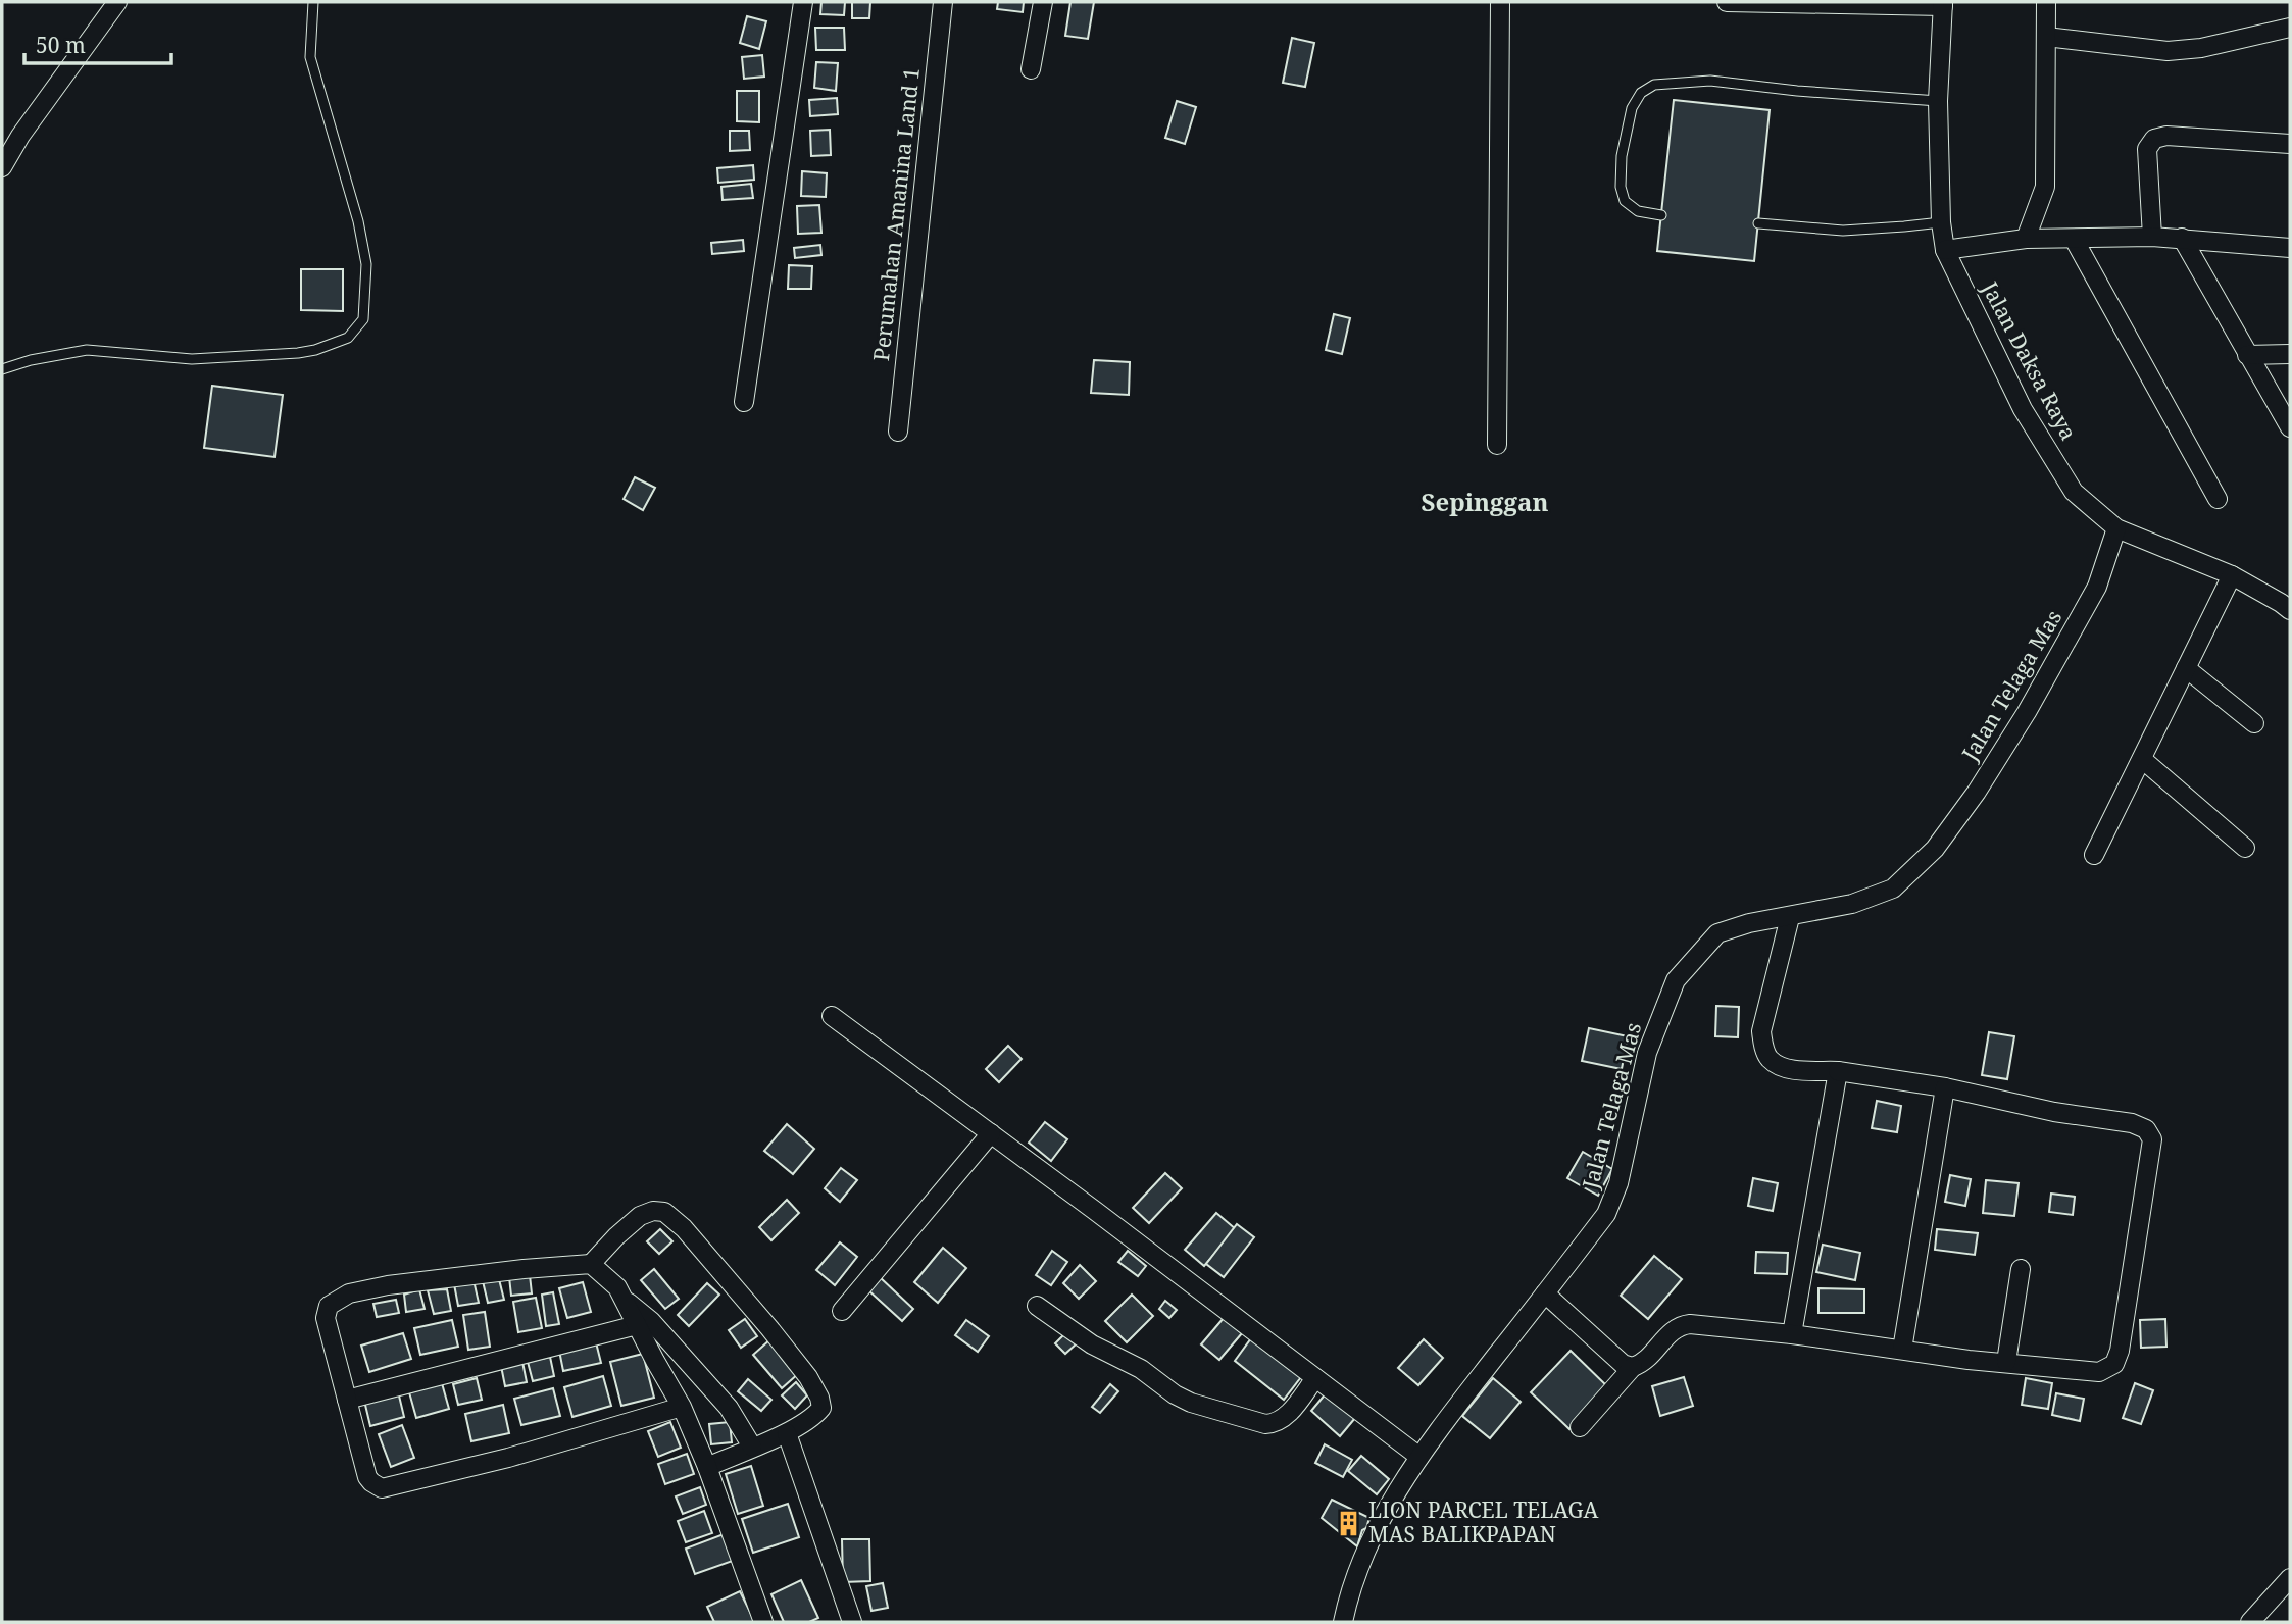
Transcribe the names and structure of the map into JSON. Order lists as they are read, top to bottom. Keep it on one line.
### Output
{"streets":{"street":["Perumahan Amanina Land 1","Jalan Daksa Raya","Jalan Telaga Mas"]},"crossings":[["Jalan Daksa Raya","Jalan Telaga Mas"]],"districts":["Sepinggan"],"places":{"building":["LION PARCEL TELAGA MAS BALIKPAPAN"]},"scale_bar":"50 m"}
